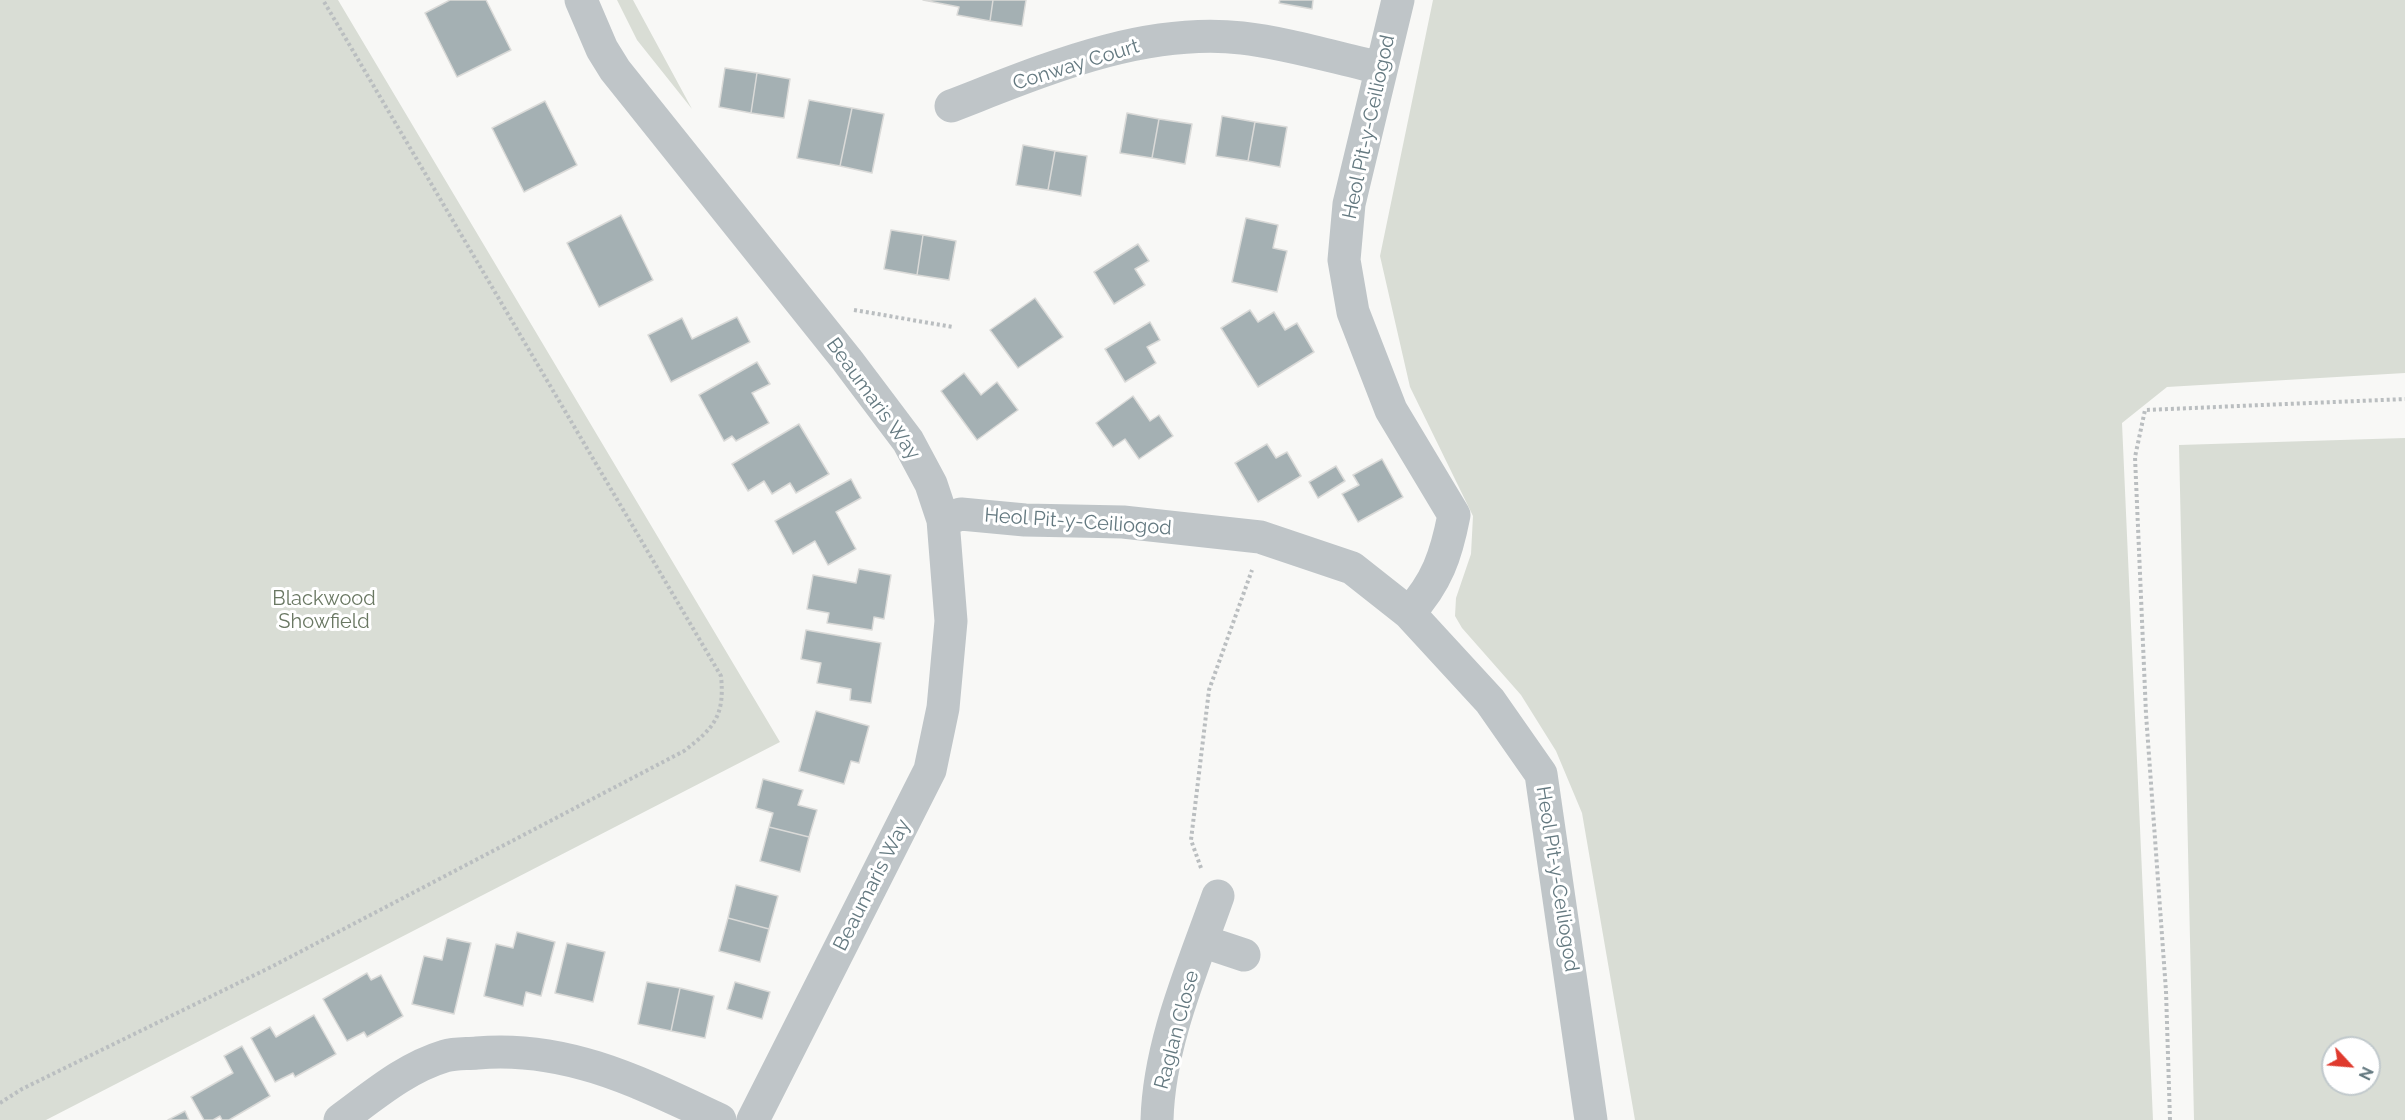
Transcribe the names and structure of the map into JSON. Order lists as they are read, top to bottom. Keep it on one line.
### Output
{"streets":{"street":["Conway Court","Heol Pit-y-Ceiliogod","Beaumaris Way","Raglan Close"]},"crossings":[["Conway Court","Heol Pit-y-Ceiliogod"],["Heol Pit-y-Ceiliogod","Beaumaris Way"]],"parks":["Blackwood Showfield"],"north":"bottom right"}
